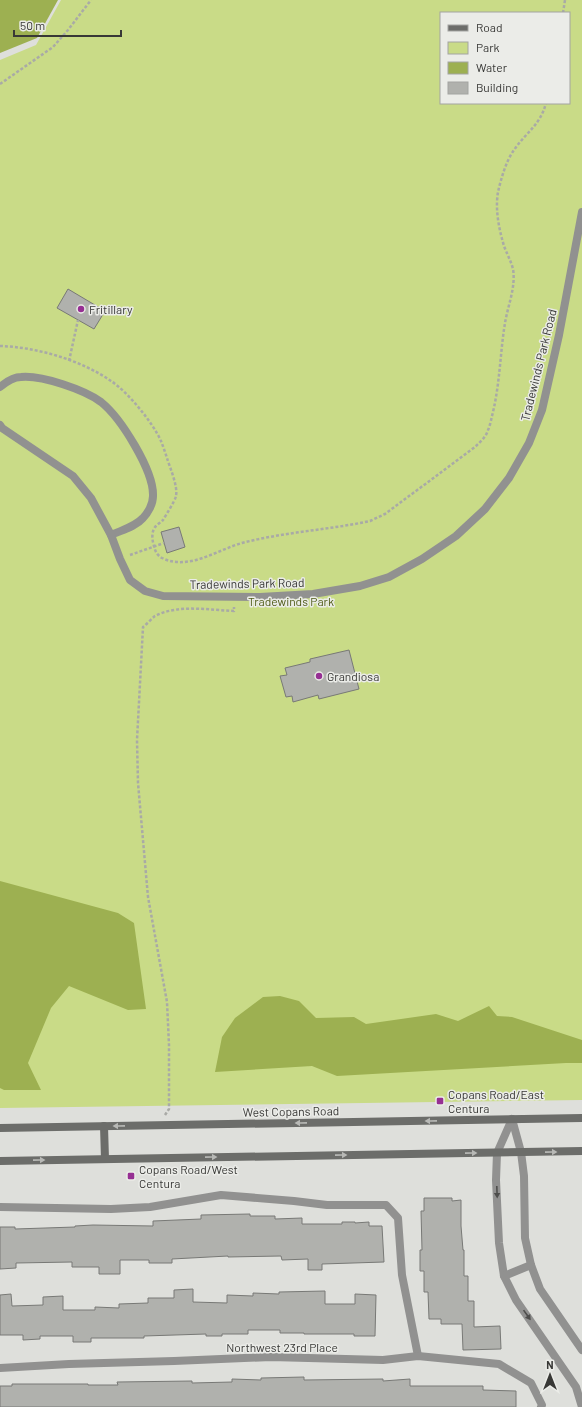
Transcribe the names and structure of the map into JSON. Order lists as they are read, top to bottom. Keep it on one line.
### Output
{"streets":{"main road":["West Copans Road"],"street":["Tradewinds Park Road","Northwest 23rd Place"]},"parks":["Tradewinds Park"],"places":{"other":["Fritillary","Grandiosa"],"transit":["Copans Road/East Centura","Copans Road/West Centura"]},"legend":["Road","Park","Water","Building"],"scale_bar":"50 m","north":"top"}
